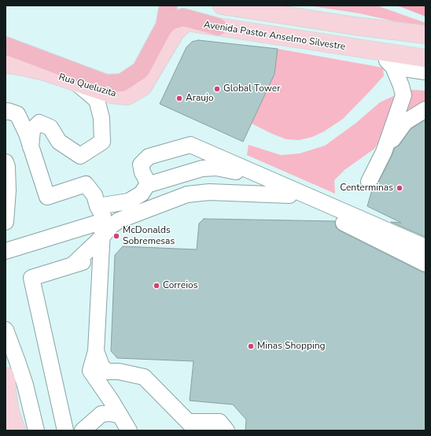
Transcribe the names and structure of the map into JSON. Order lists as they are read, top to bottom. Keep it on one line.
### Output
{"streets":{"main road":["Avenida Pastor Anselmo Silvestre","Rua Queluzita"]},"places":["Global Tower","Araujo","Centerminas","McDonalds Sobremesas","Correios","Minas Shopping"]}
